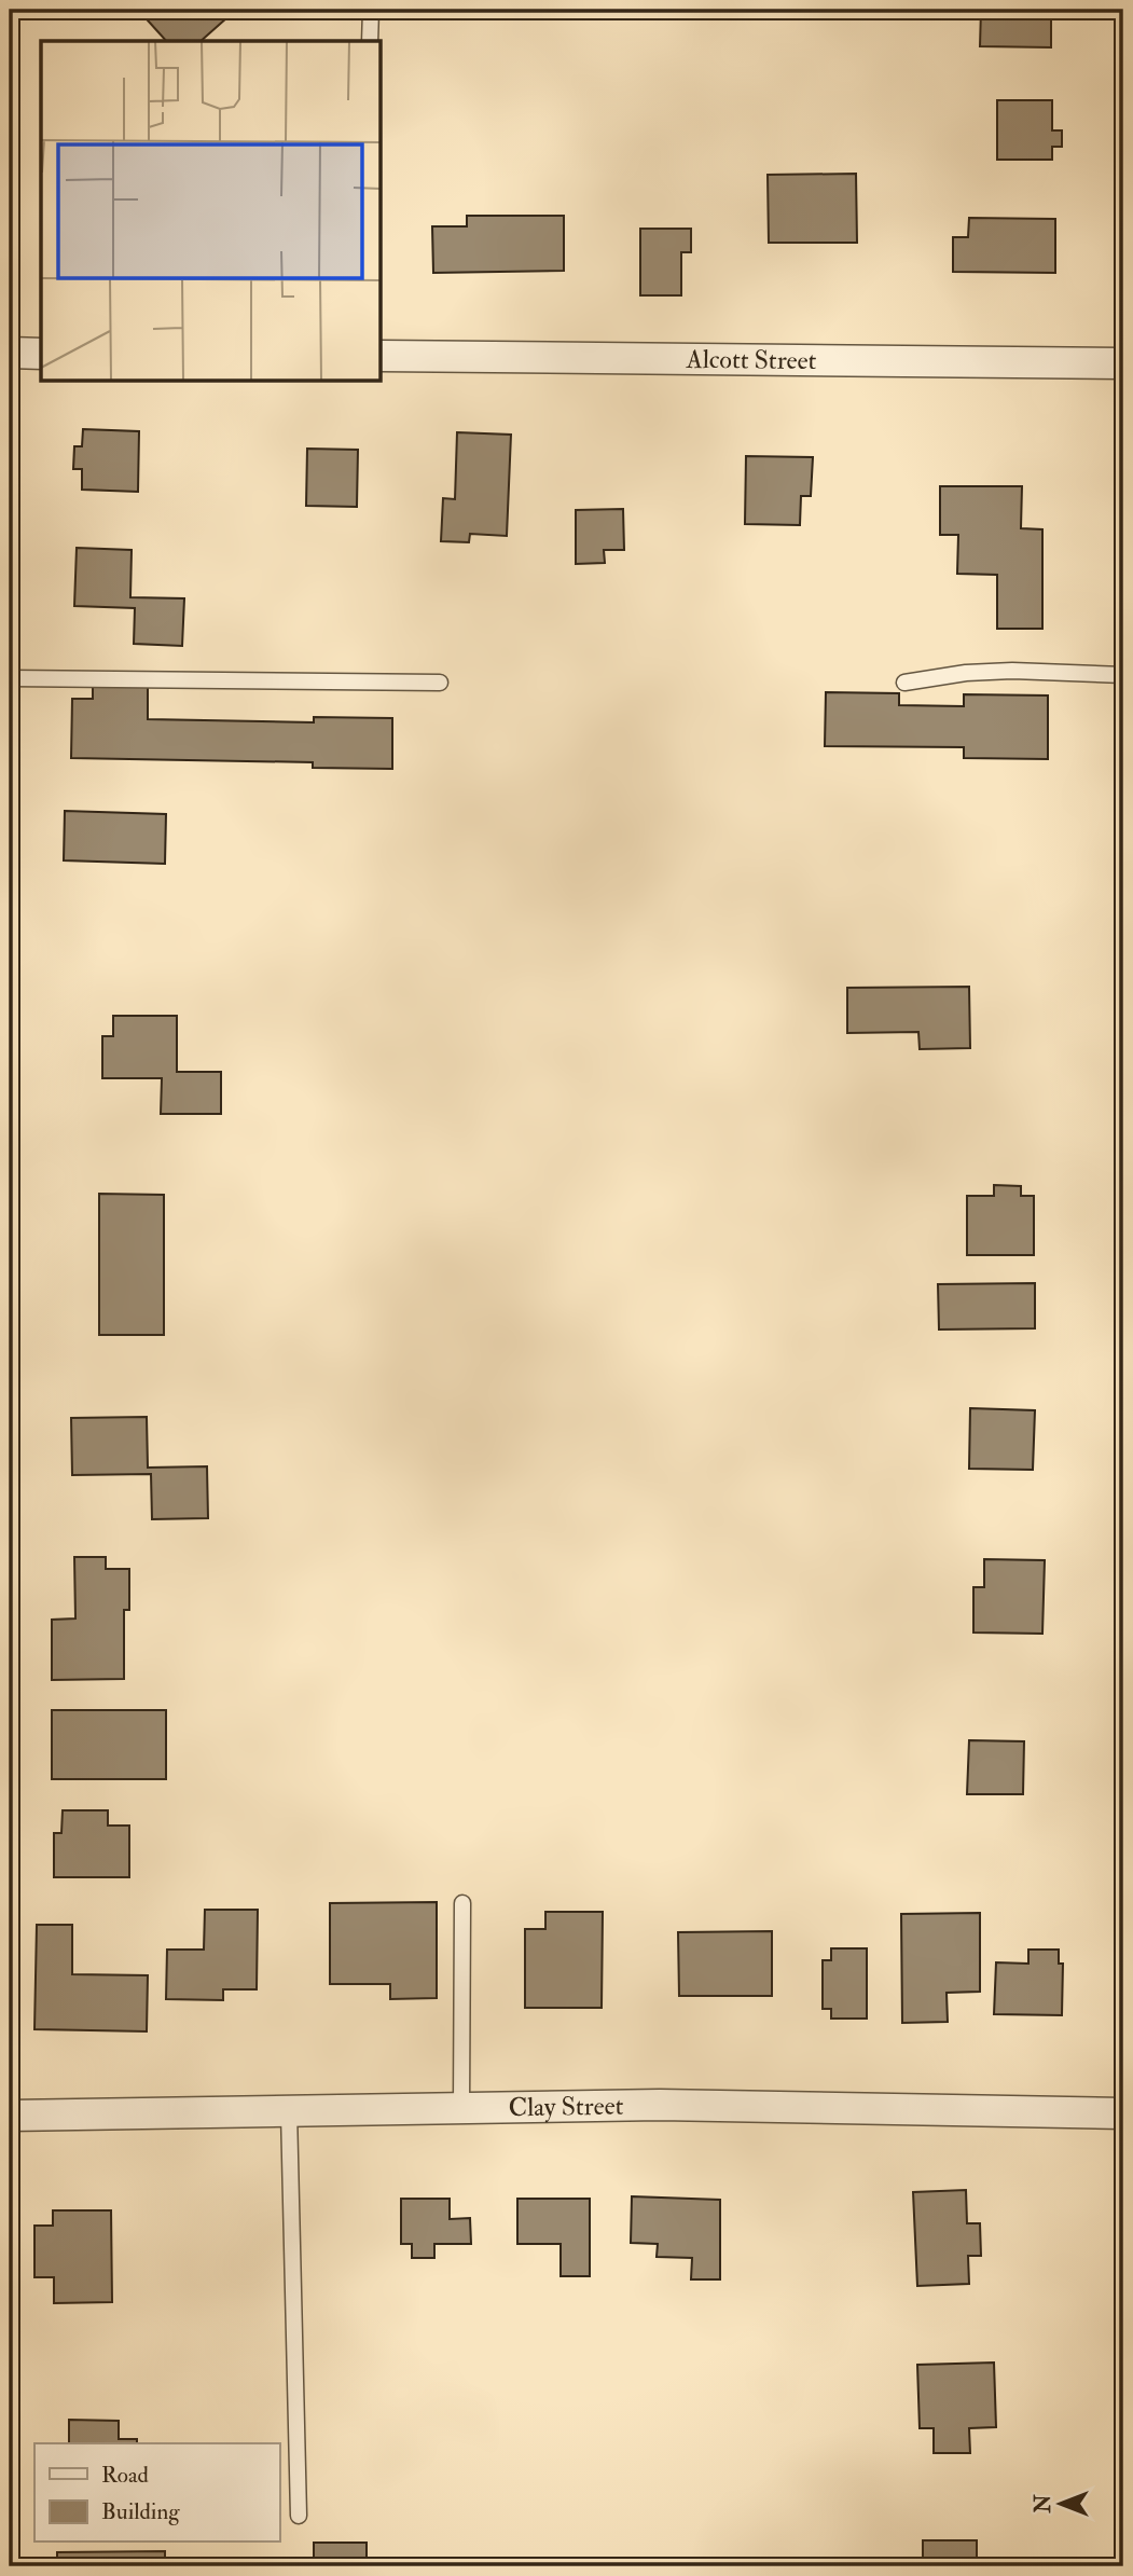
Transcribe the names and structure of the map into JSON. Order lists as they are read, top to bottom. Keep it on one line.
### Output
{"streets":{"street":["Alcott Street","Clay Street"]},"legend":["Road","Building"],"north":"left"}
